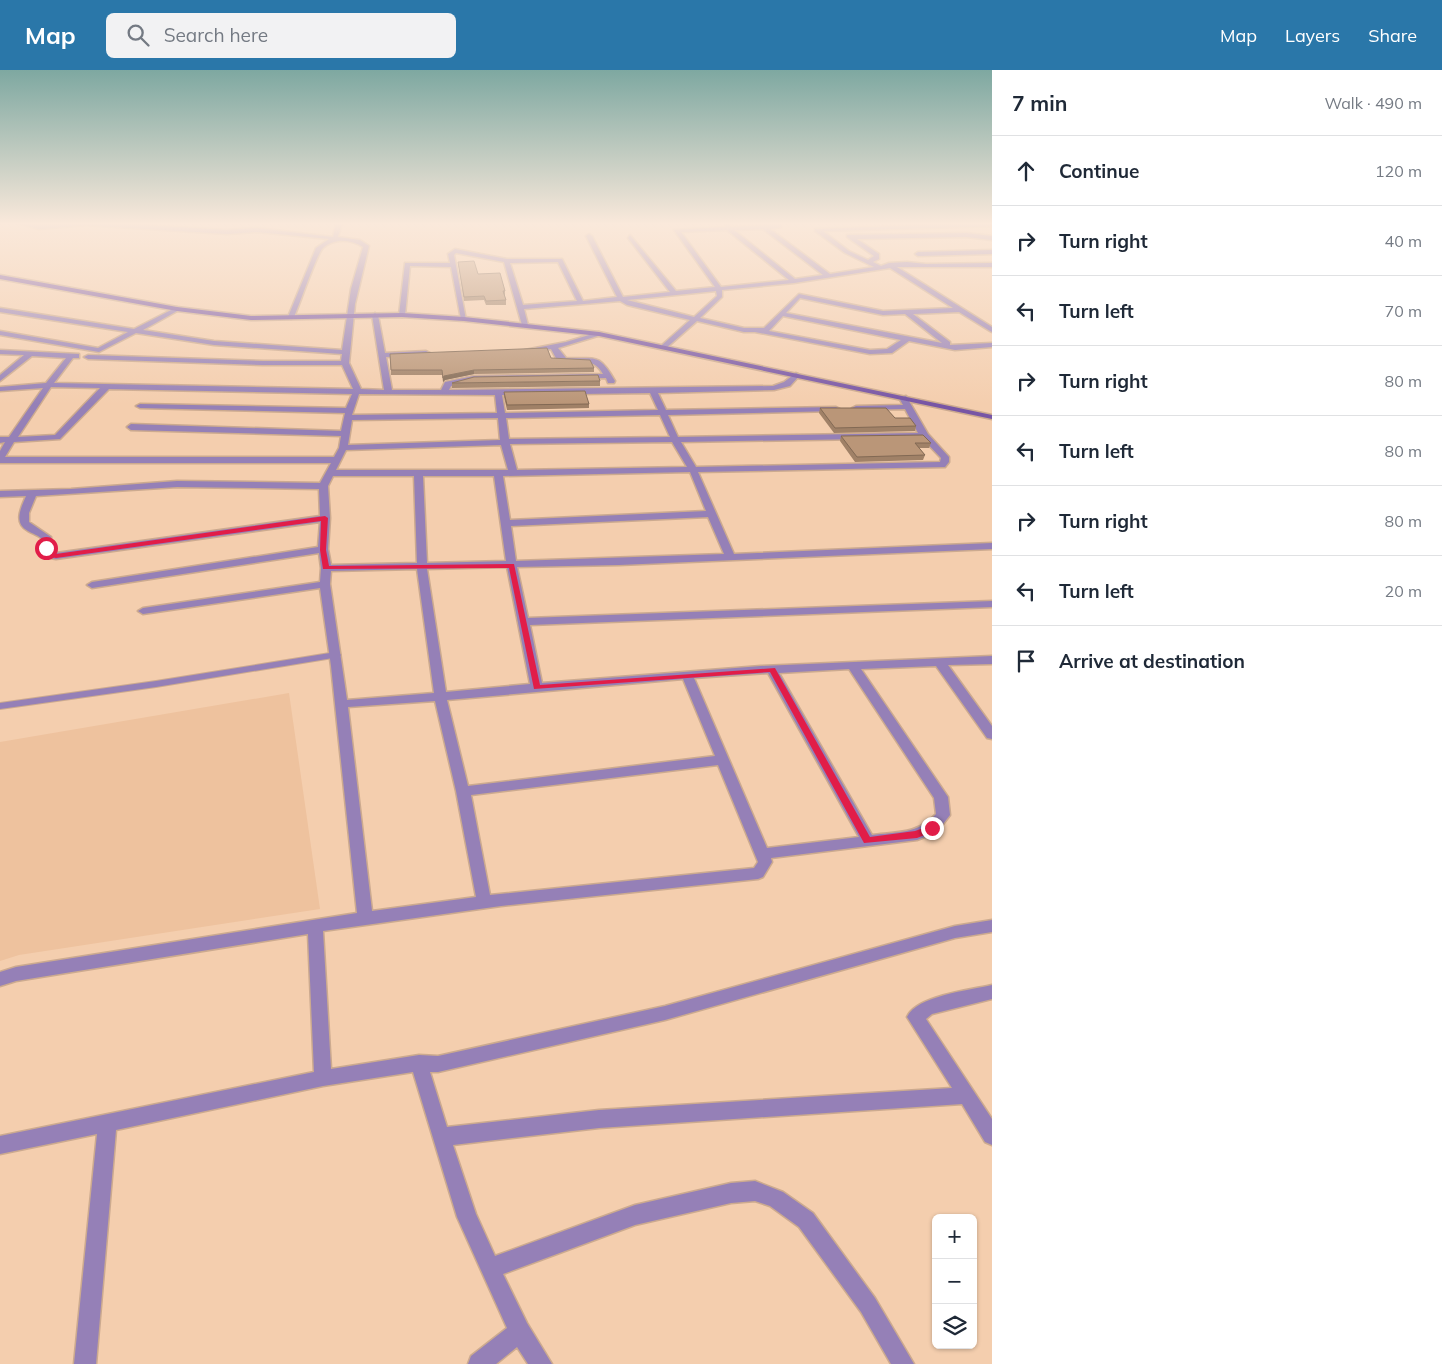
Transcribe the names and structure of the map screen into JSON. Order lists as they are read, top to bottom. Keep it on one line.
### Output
{"page":{"header":"Map","search":"Search here","nav":["Map","Layers","Share"],"heading":["7 min","Walk · 490 m"],"list":[["Continue","120 m"],["Turn right","40 m"],["Turn left","70 m"],["Turn right","80 m"],["Turn left","80 m"],["Turn right","80 m"],["Turn left","20 m"],"Arrive at destination"],"map_buttons":["+","−"]}}
